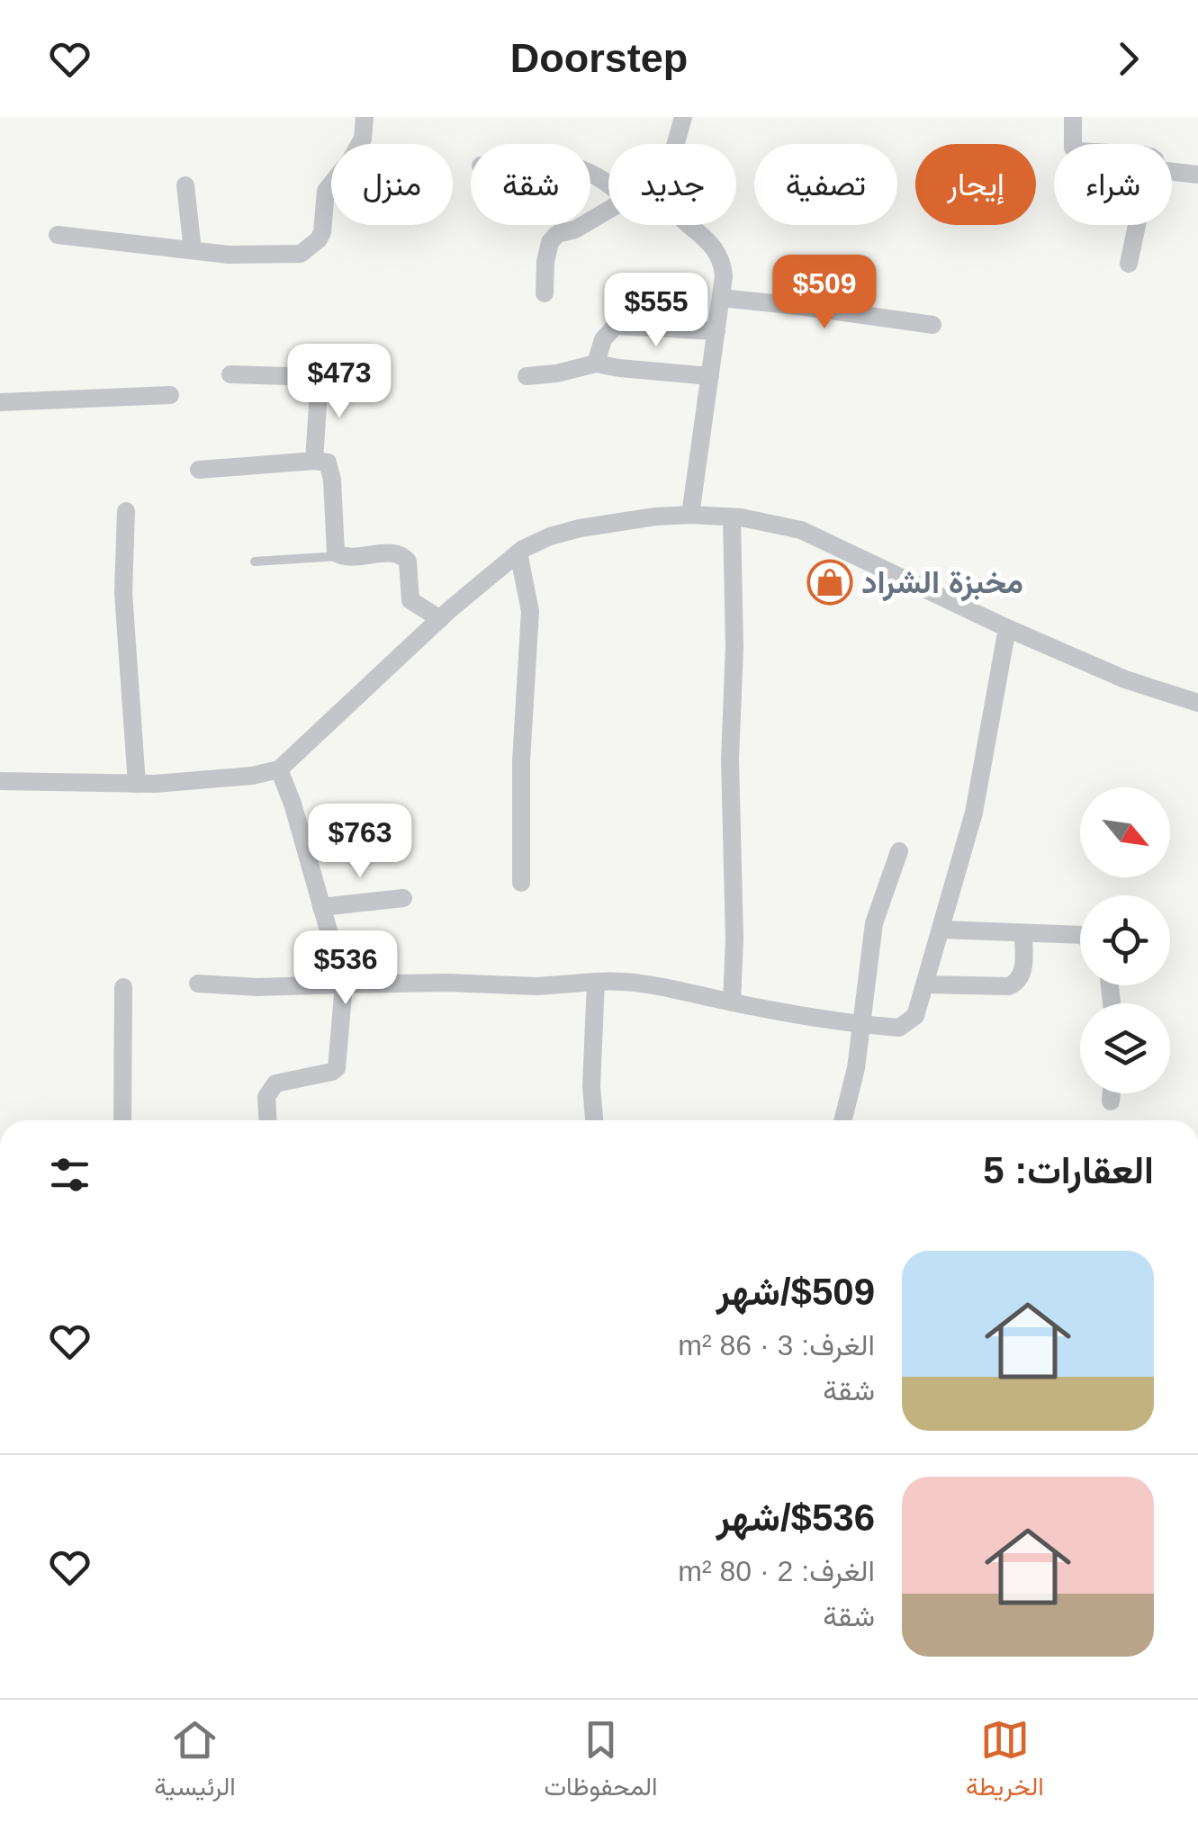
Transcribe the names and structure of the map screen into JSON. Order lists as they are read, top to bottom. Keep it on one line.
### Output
{"places":{"shop":["مخبزة الشراد"]},"north":"bottom right","page":{"header":"Doorstep","chip":["شراء","إيجار","تصفية","جديد","شقة","منزل"],"price":["$509","$555","$473","$763","$536"],"heading":"العقارات: 5","list":[{"name":"$509/شهر","note":"الغرف: 3 · 86 m² · شقة"},{"name":"$536/شهر","note":"الغرف: 2 · 80 m² · شقة"}],"tabs":["الخريطة","المحفوظات","الرئيسية"]}}
